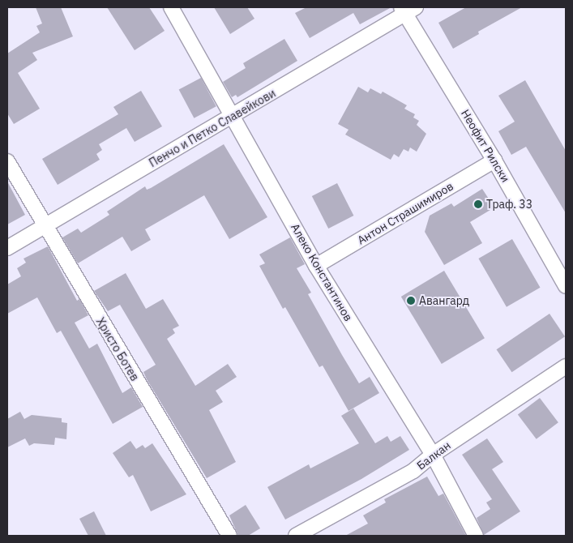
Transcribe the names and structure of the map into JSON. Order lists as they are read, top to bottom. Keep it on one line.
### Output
{"streets":{"street":["Пенчо и Петко Славейкови","Неофит Рилски","Антон Страшимиров","Алеко Константинов","Христо Ботев","Балкан"]},"crossings":[["Пенчо и Петко Славейкови","Неофит Рилски"],["Пенчо и Петко Славейкови","Алеко Константинов"],["Пенчо и Петко Славейкови","Христо Ботев"],["Неофит Рилски","Антон Страшимиров"],["Антон Страшимиров","Алеко Константинов"],["Алеко Константинов","Балкан"]],"places":["Траф. 33","Авангард"]}
